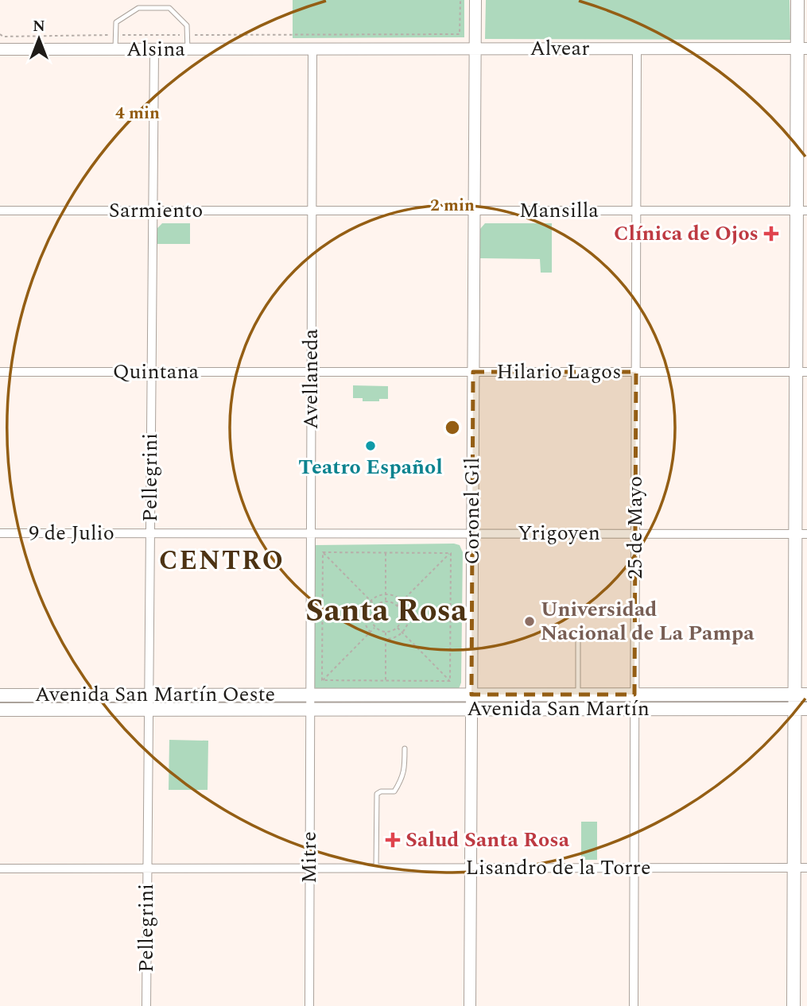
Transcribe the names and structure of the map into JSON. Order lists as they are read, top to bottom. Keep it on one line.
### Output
{"streets":{"main road":["Avenida San Martín Oeste","Avenida San Martín"],"street":["Alvear","Alsina","Sarmiento","Mansilla","Quintana","Hilario Lagos","Avellaneda","Pellegrini","Coronel Gil","25 de Mayo","9 de Julio","Yrigoyen","Mitre","Lisandro de la Torre"]},"crossings":[["Alvear","Alsina"],["Alvear","Avellaneda"],["Alvear","Coronel Gil"],["Alvear","25 de Mayo"],["Alsina","Avellaneda"],["Alsina","Pellegrini"],["Sarmiento","Mansilla"],["Sarmiento","Avellaneda"],["Sarmiento","Pellegrini"],["Mansilla","Avellaneda"],["Mansilla","Coronel Gil"],["Mansilla","25 de Mayo"],["Quintana","Hilario Lagos"],["Quintana","Avellaneda"],["Quintana","Pellegrini"],["Hilario Lagos","Avellaneda"],["Hilario Lagos","Coronel Gil"],["Hilario Lagos","25 de Mayo"],["Avellaneda","9 de Julio"],["Avellaneda","Yrigoyen"],["Avellaneda","Avenida San Martín Oeste"],["Avellaneda","Avenida San Martín"],["Avellaneda","Mitre"],["Pellegrini","9 de Julio"],["Pellegrini","Avenida San Martín Oeste"],["Pellegrini","Lisandro de la Torre"],["Coronel Gil","Yrigoyen"],["Coronel Gil","Avenida San Martín"],["Coronel Gil","Lisandro de la Torre"],["25 de Mayo","Yrigoyen"],["25 de Mayo","Avenida San Martín"],["25 de Mayo","Lisandro de la Torre"],["9 de Julio","Yrigoyen"],["Avenida San Martín Oeste","Avenida San Martín"],["Avenida San Martín Oeste","Mitre"],["Avenida San Martín","Mitre"],["Mitre","Lisandro de la Torre"]],"districts":["CENTRO","Santa Rosa"],"places":{"health":["Clínica de Ojos","Salud Santa Rosa"],"other":["Teatro Español","Universidad Nacional de La Pampa"]},"north":"top","rings":["4 min","2 min"]}
